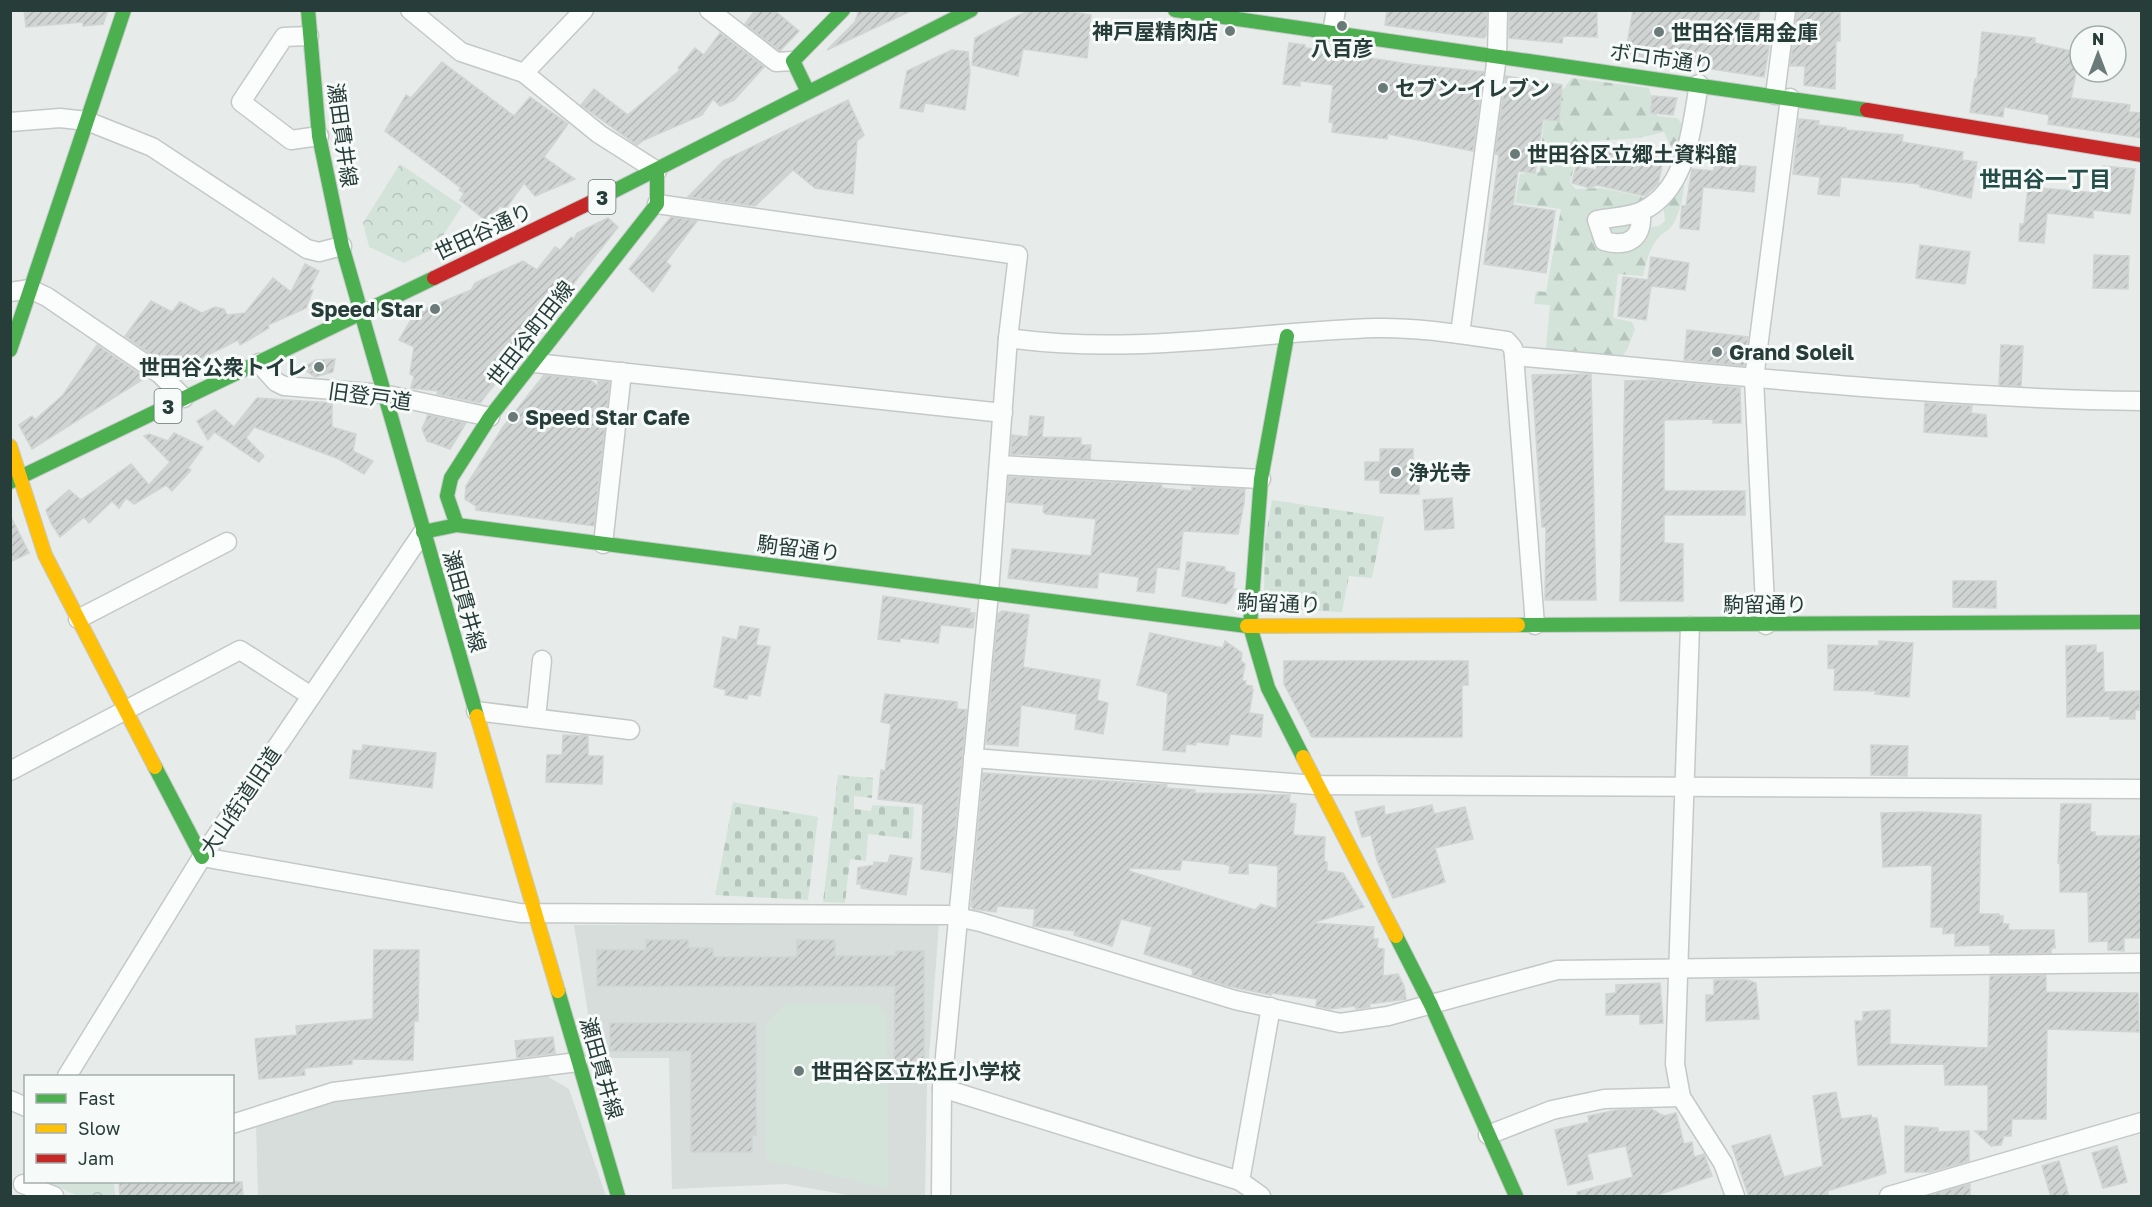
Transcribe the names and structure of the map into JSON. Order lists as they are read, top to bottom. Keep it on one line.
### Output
{"streets":{"street":["ボロ市通り","瀬田貫井線","3","世田谷通り","世田谷町田線","旧登戸道","駒留通り","大山街道旧道"]},"crossings":[["瀬田貫井線","世田谷通り"],["瀬田貫井線","旧登戸道"],["瀬田貫井線","駒留通り"],["瀬田貫井線","大山街道旧道"],["世田谷通り","旧登戸道"],["世田谷町田線","旧登戸道"],["世田谷町田線","駒留通り"],["駒留通り","大山街道旧道"]],"districts":["世田谷一丁目"],"places":["八百彦","神戸屋精肉店","世田谷信用金庫","セブン-イレブン","世田谷区立郷土資料館","Speed Star","Grand Soleil","世田谷公衆トイレ","Speed Star Cafe","浄光寺","世田谷区立松丘小学校"],"legend":["Fast","Slow","Jam"],"north":"top"}
